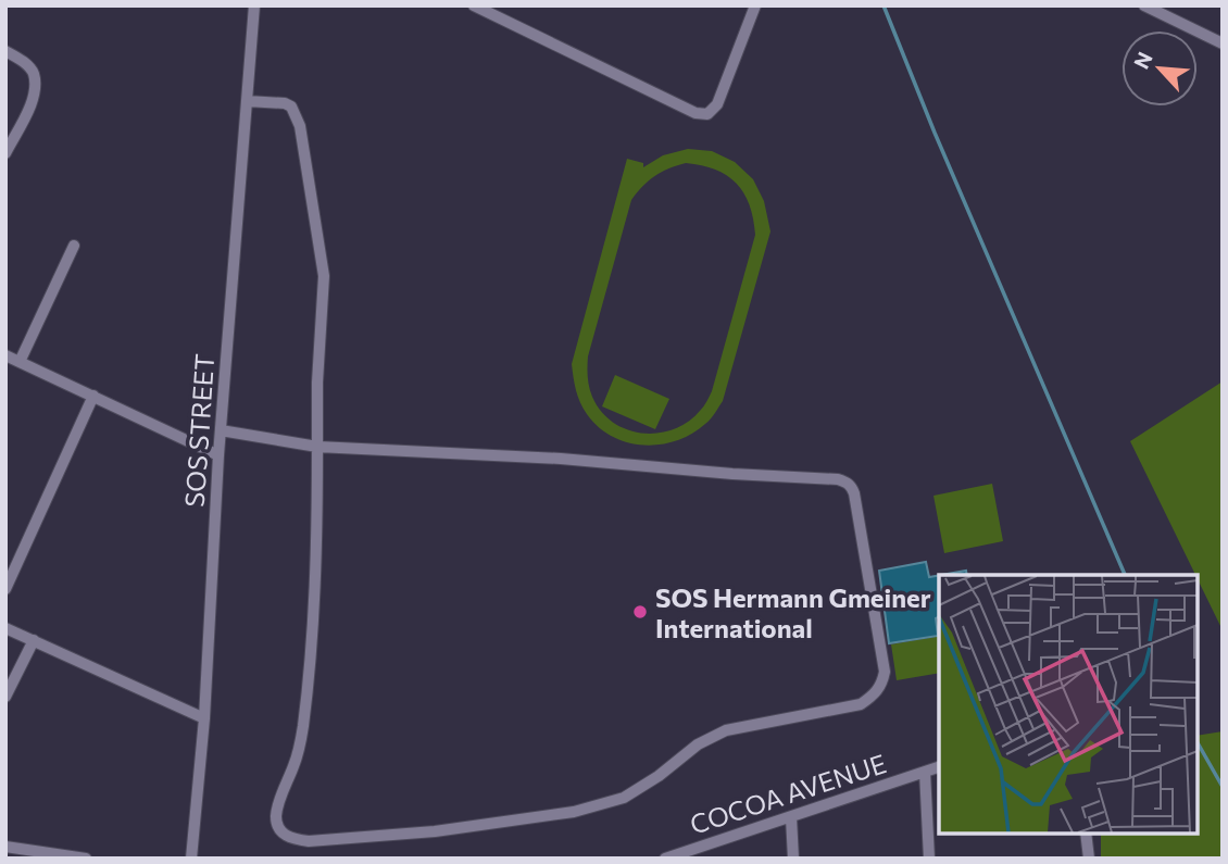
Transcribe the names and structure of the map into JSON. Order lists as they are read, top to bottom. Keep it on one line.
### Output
{"streets":{"street":["SOS STREET","COCOA AVENUE"]},"places":["SOS Hermann Gmeiner International"],"north":"top left"}
